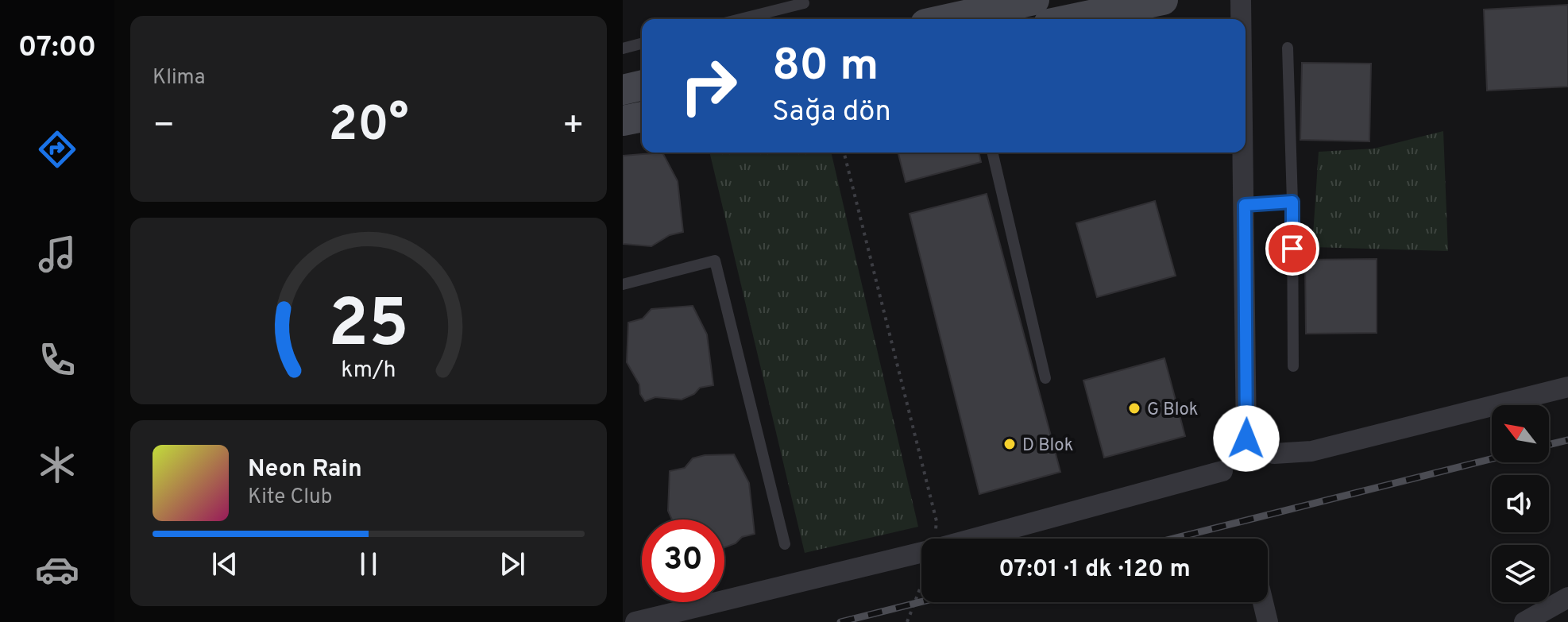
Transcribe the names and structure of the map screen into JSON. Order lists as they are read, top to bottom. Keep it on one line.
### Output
{"places":["G Blok","D Blok"],"north":"top left","page":{"tabs":"07:00","tile":"Klima","turn":["80 m","Sağa dön"],"heat":["−","20°","+"],"song":["Neon Rain","Kite Club"],"limit":"30","trip":"07:01 · 1 dk · 120 m","gauge":["25","km/h"]}}
